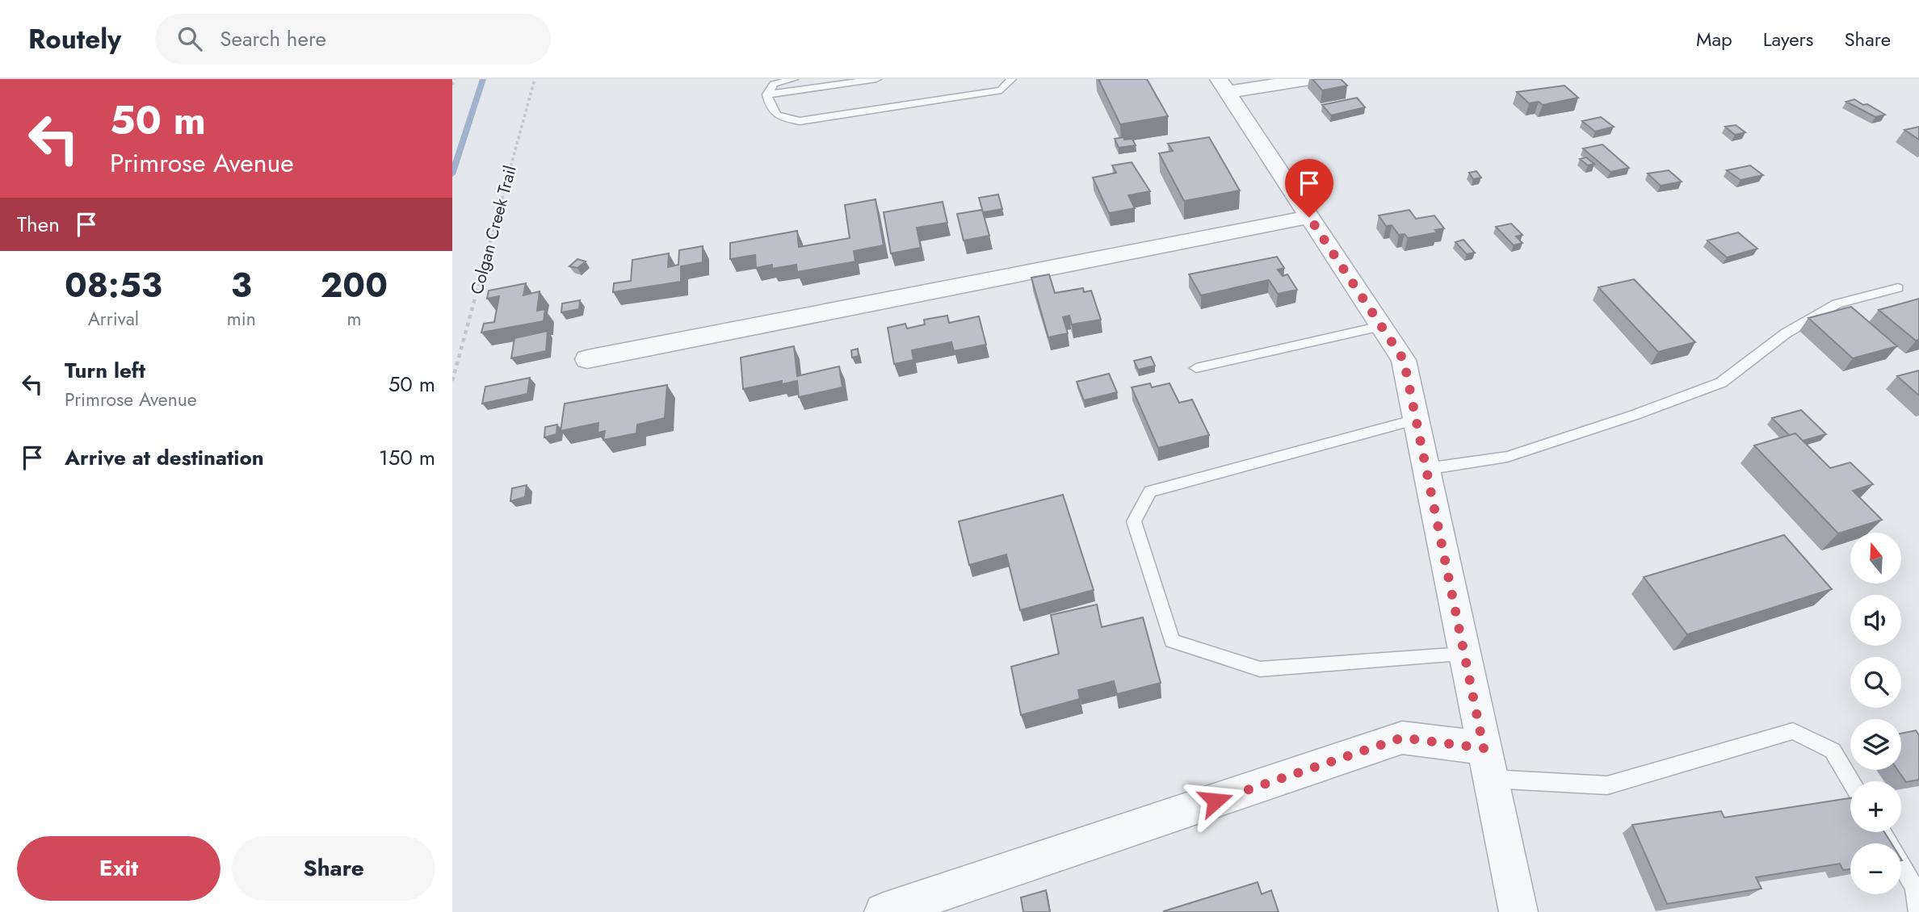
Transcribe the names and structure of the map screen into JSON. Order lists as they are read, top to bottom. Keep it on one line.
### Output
{"streets":{"path":["Colgan Creek Trail"]},"north":"top","page":{"header":"Routely","search":"Search here","nav":["Map","Layers","Share"],"turn":["50 m","Primrose Avenue"],"then":"Then","eta":["08:53","Arrival","3","min","200","m"],"list":[{"name":"Turn left","note":"Primrose Avenue","value":"50 m"},{"name":"Arrive at destination","value":"150 m"}],"map_buttons":["+","−"],"buttons":["Exit","Share"]}}
